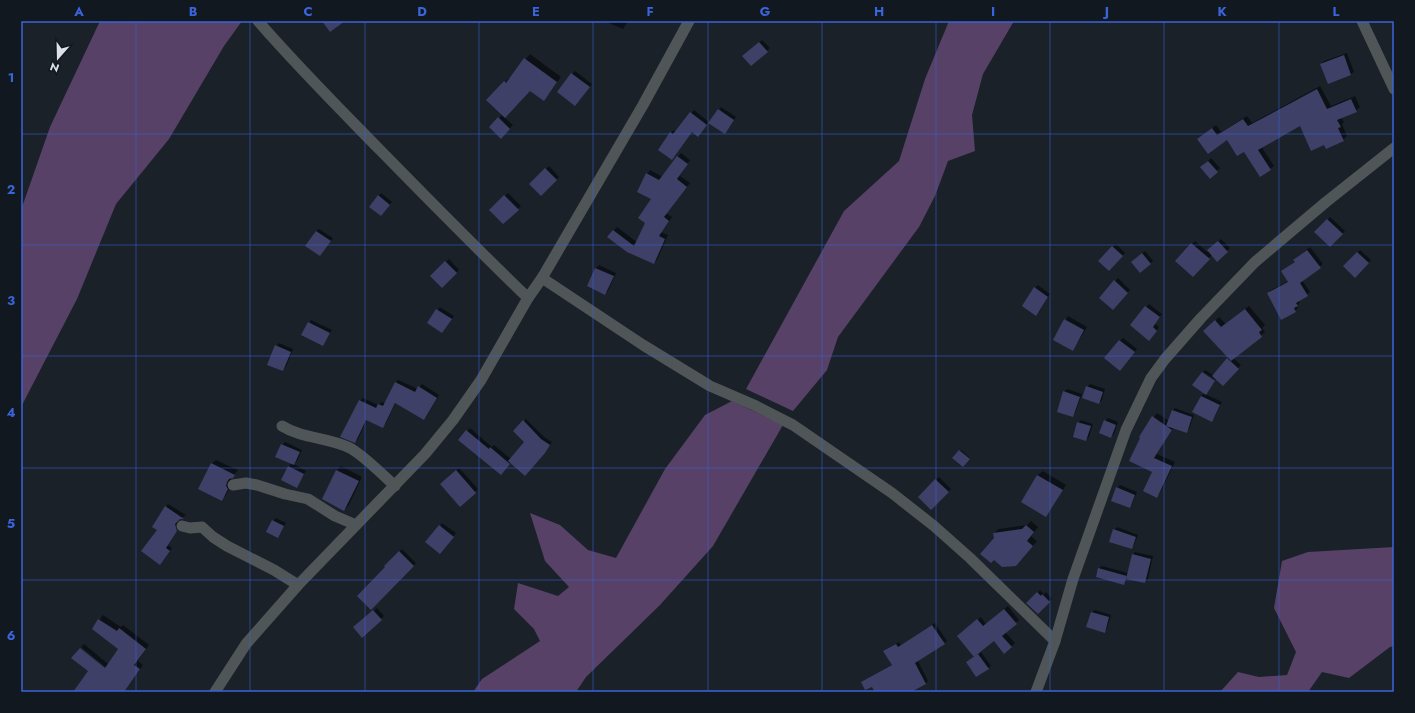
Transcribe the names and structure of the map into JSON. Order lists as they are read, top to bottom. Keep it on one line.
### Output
{"north":"bottom","grid":{"columns":["A","B","C","D","E","F","G","H","I","J","K","L"],"rows":["1","2","3","4","5","6"]}}
